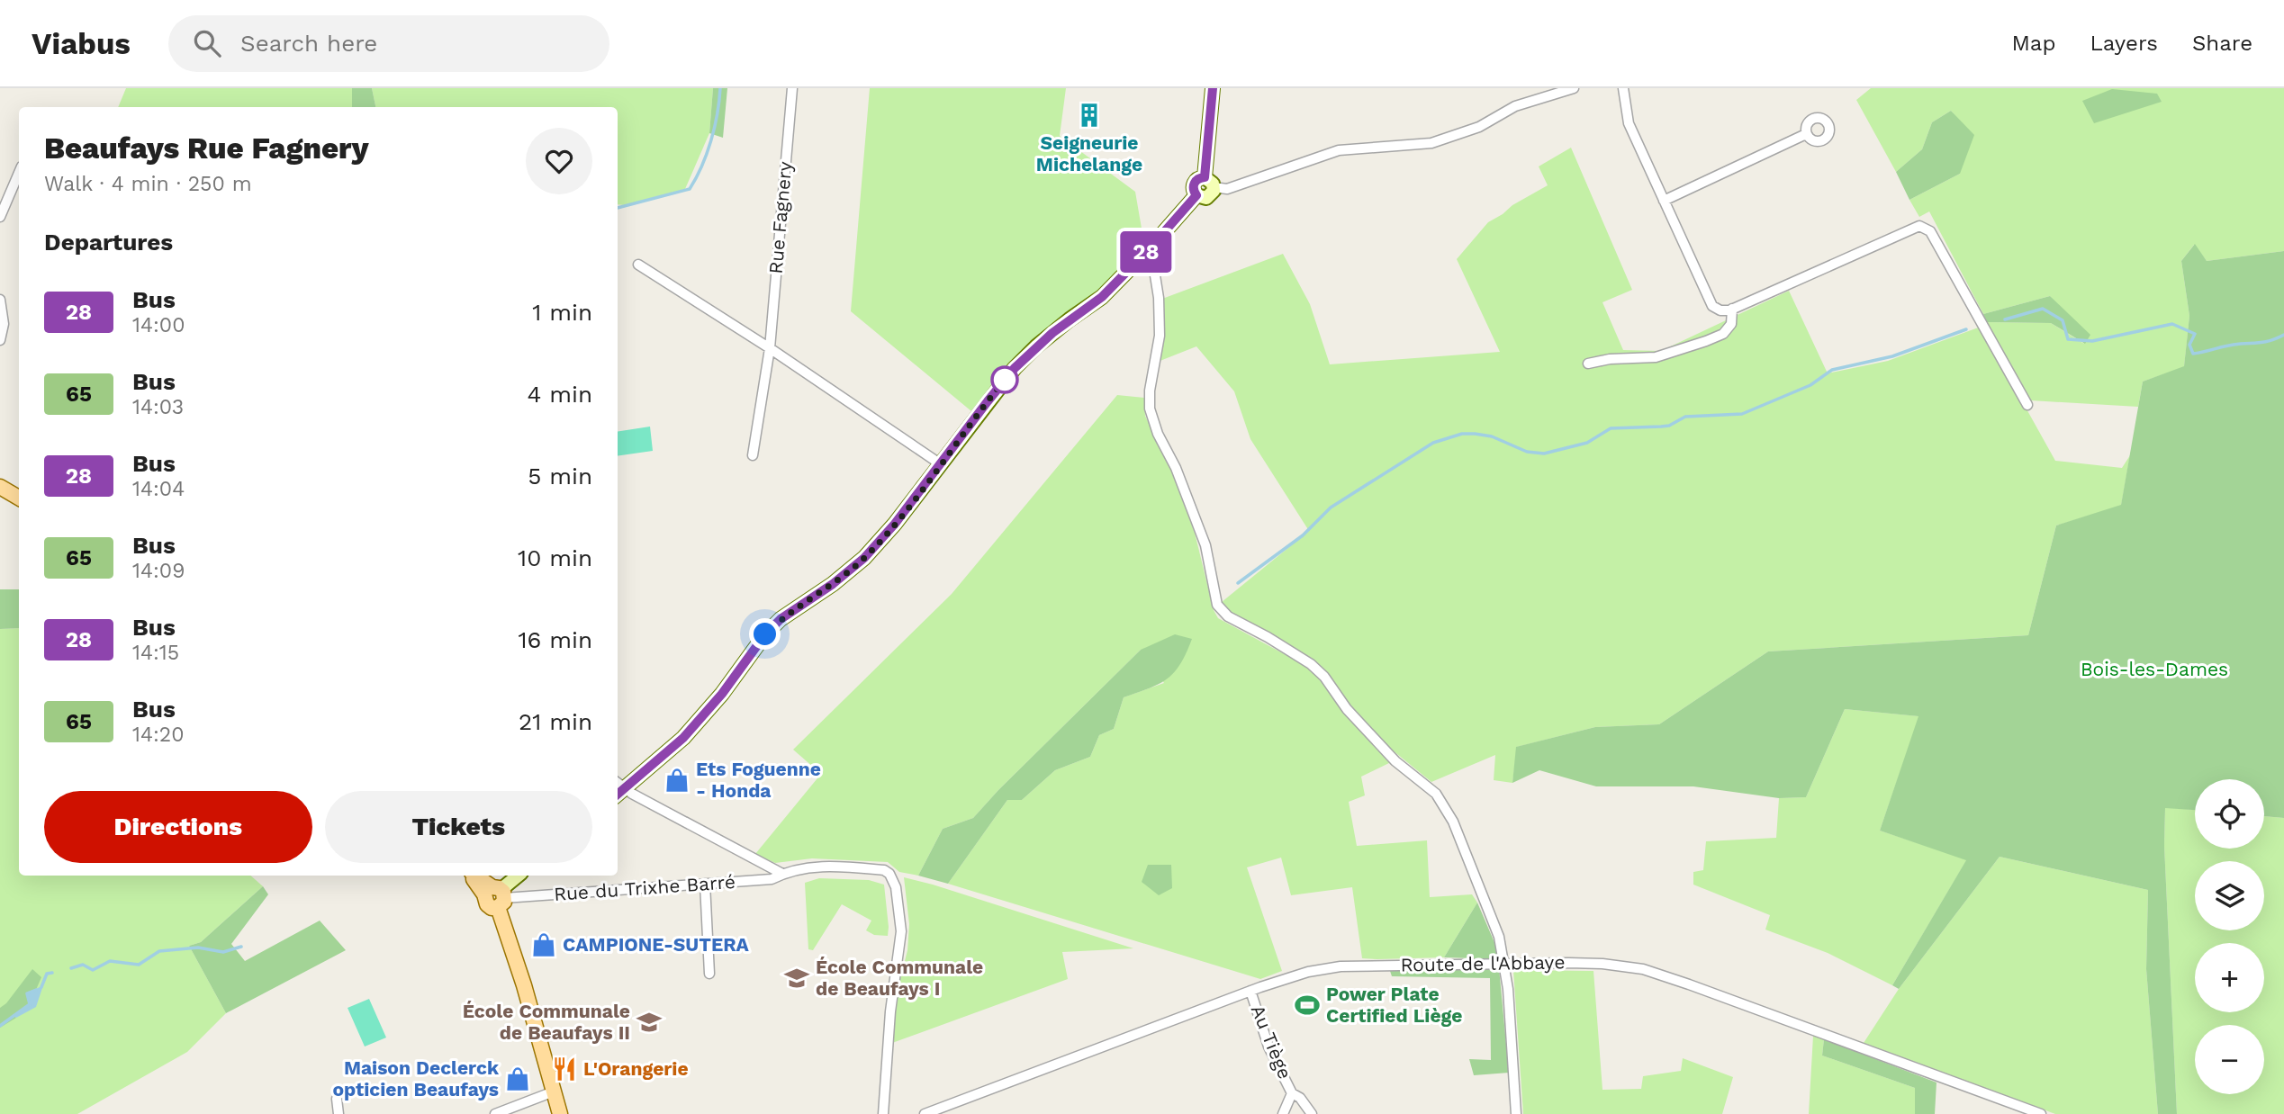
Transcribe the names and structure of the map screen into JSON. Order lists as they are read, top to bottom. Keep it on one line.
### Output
{"streets":{"street":["Rue Fagnery","Rue du Trixhe Barré","Route de l'Abbaye","Au Tiège"]},"crossings":[["Route de l'Abbaye","Au Tiège"]],"parks":["Bois-les-Dames"],"places":{"building":["Seigneurie Michelange"],"shop":["Ets Foguenne - Honda","CAMPIONE-SUTERA","Maison Declerck opticien Beaufays"],"school or university":["École Communale de Beaufays I","École Communale de Beaufays II"],"sports":["Power Plate Certified Liège"],"restaurant":["L'Orangerie"]},"lines":["bus line 28"],"page":{"header":"Viabus","search":"Search here","nav":["Map","Layers","Share"],"on_map":"28","heading":[["Beaufays Rue Fagnery","Walk · 4 min · 250 m"],"Departures"],"list":[{"mark":"28","name":"Bus","note":"14:00","value":"1 min"},{"mark":"65","name":"Bus","note":"14:03","value":"4 min"},{"mark":"28","name":"Bus","note":"14:04","value":"5 min"},{"mark":"65","name":"Bus","note":"14:09","value":"10 min"},{"mark":"28","name":"Bus","note":"14:15","value":"16 min"},{"mark":"65","name":"Bus","note":"14:20","value":"21 min"}],"buttons":["Directions","Tickets"],"map_buttons":["+","−"]}}
